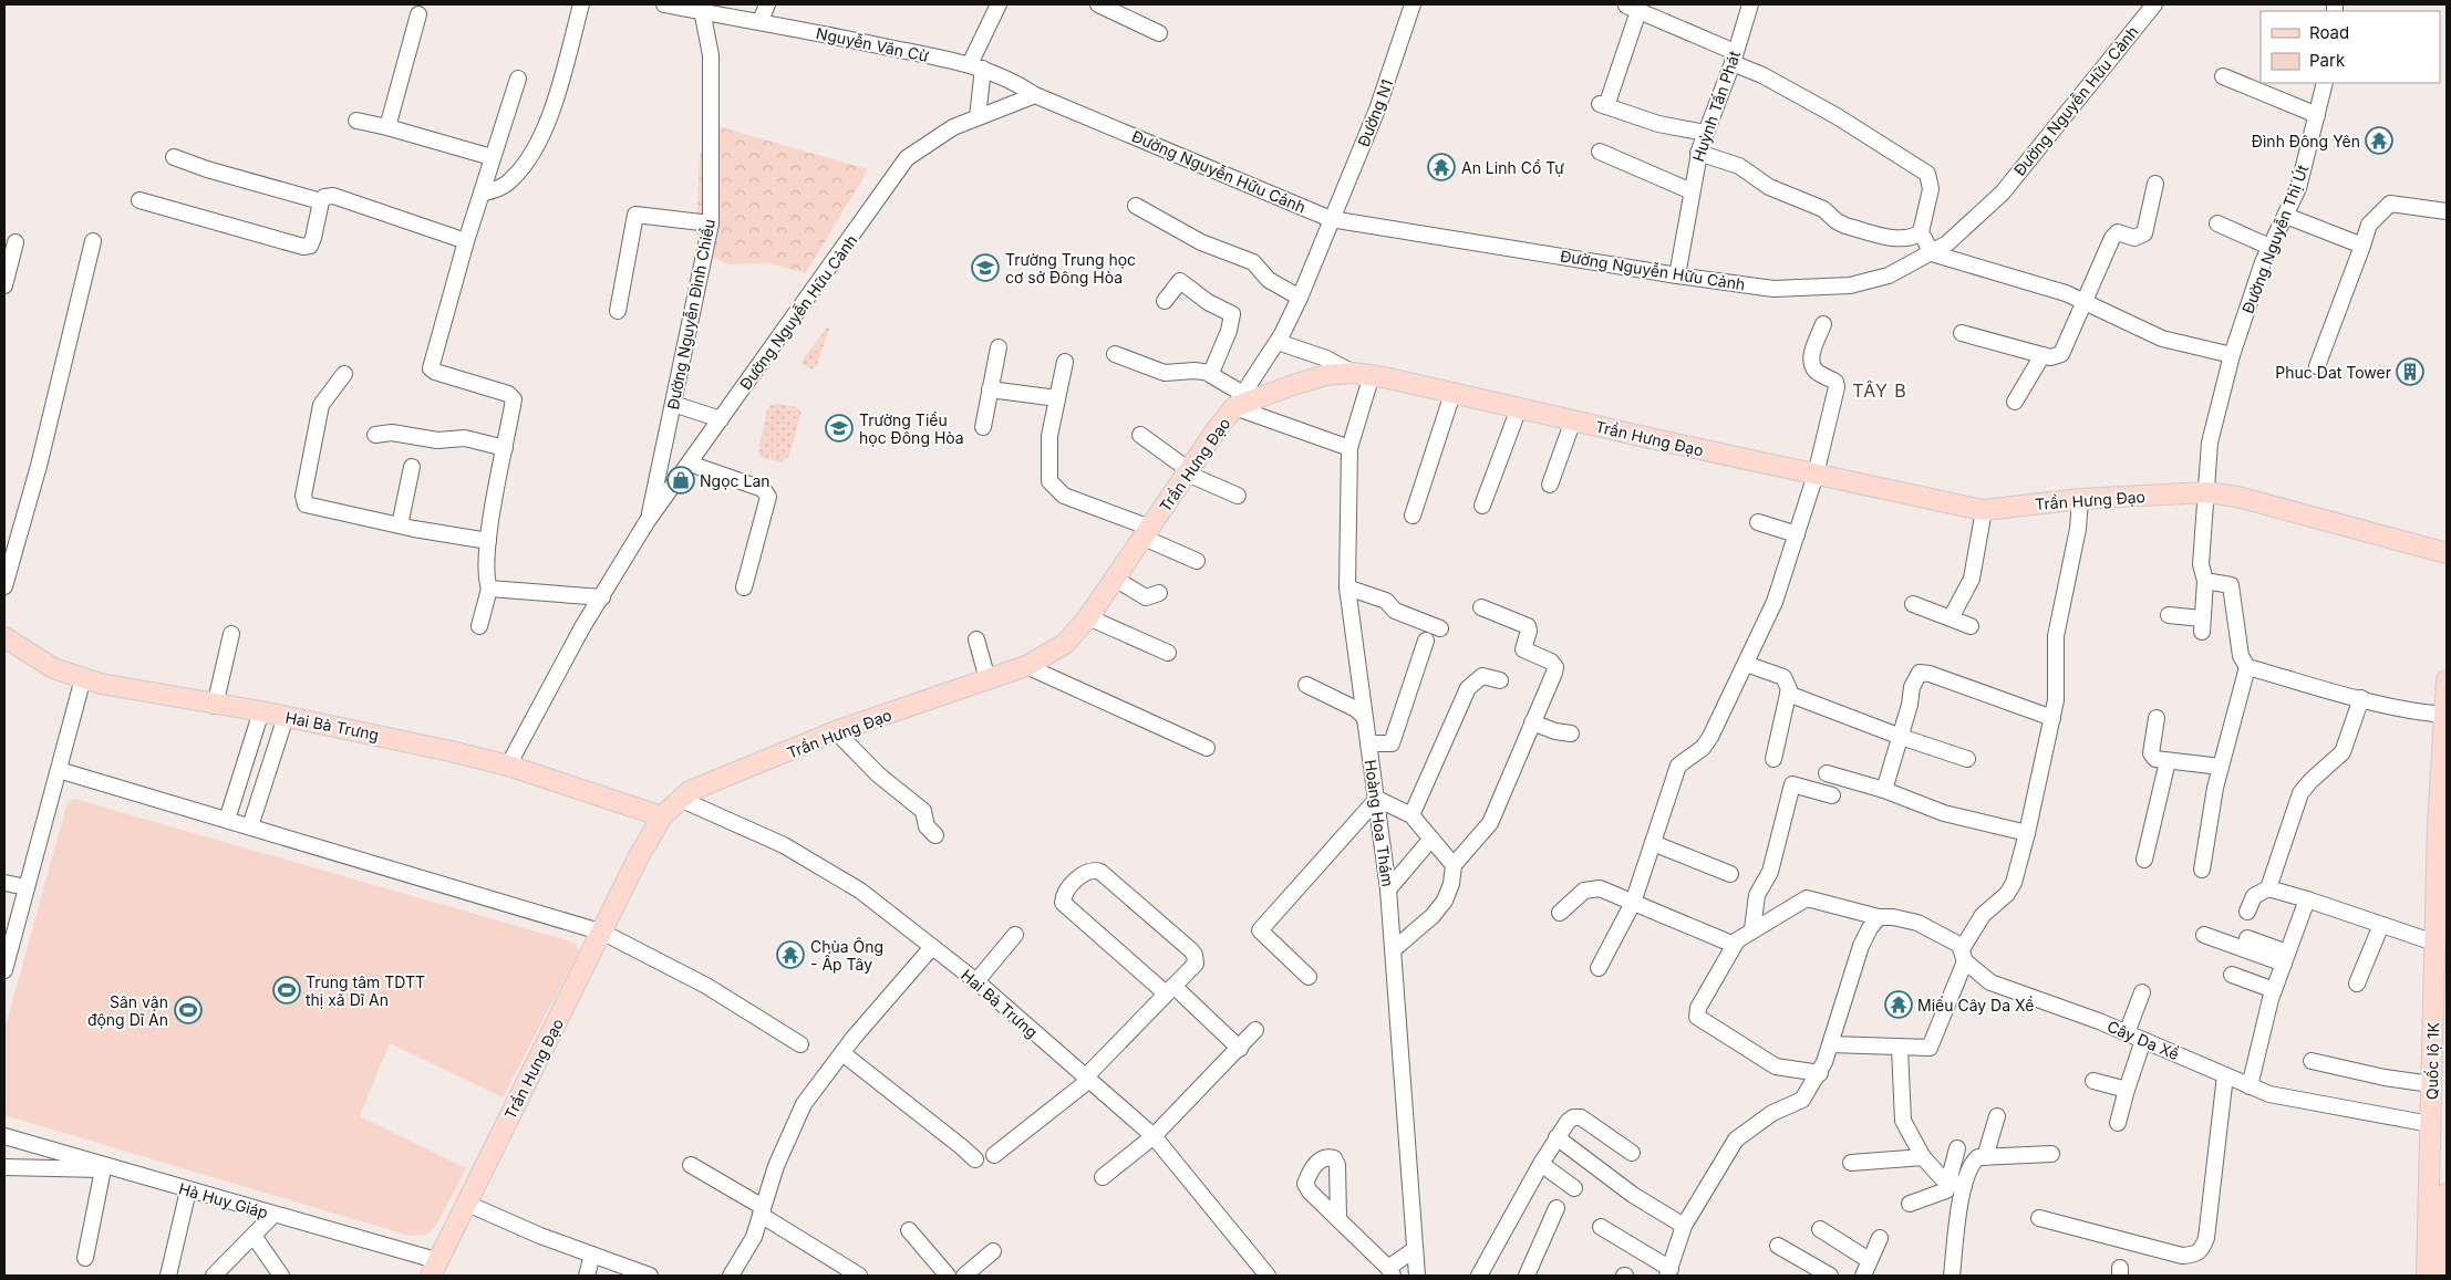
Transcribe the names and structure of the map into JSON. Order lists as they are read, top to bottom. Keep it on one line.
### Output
{"streets":{"main road":["Trần Hưng Đạo","Hai Bà Trưng","Quốc lộ 1K"],"street":["Nguyễn Văn Cừ","Đường Nguyễn Hữu Cảnh","Huỳnh Tấn Phát","Đường N1","Đường Nguyễn Thị Út","Đường Nguyễn Đình Chiểu","Hoàng Hoa Thám","Cây Da Xề","Hà Huy Giáp"]},"crossings":[["Nguyễn Văn Cừ","Đường Nguyễn Hữu Cảnh"],["Nguyễn Văn Cừ","Đường Nguyễn Đình Chiểu"],["Đường Nguyễn Hữu Cảnh","Huỳnh Tấn Phát"],["Đường Nguyễn Hữu Cảnh","Đường N1"],["Đường Nguyễn Hữu Cảnh","Đường Nguyễn Đình Chiểu"],["Đường Nguyễn Hữu Cảnh","Hai Bà Trưng"],["Đường N1","Trần Hưng Đạo"],["Đường Nguyễn Thị Út","Trần Hưng Đạo"],["Trần Hưng Đạo","Hai Bà Trưng"],["Trần Hưng Đạo","Hoàng Hoa Thám"],["Trần Hưng Đạo","Hà Huy Giáp"],["Cây Da Xề","Quốc lộ 1K"]],"districts":["TÂY B"],"places":{"temple":["Đình Đông Yên","An Linh Cổ Tự","Chùa Ông - Ấp Tây","Miếu Cây Da Xề"],"school or university":["Trường Trung học cơ sở Đông Hòa","Trường Tiểu học Đông Hòa"],"building":["Phuc Dat Tower"],"shop":["Ngọc Lan"],"sports":["Trung tâm TDTT thị xã Dĩ An","Sân vận động Dĩ An"]},"legend":["Road","Park"]}
